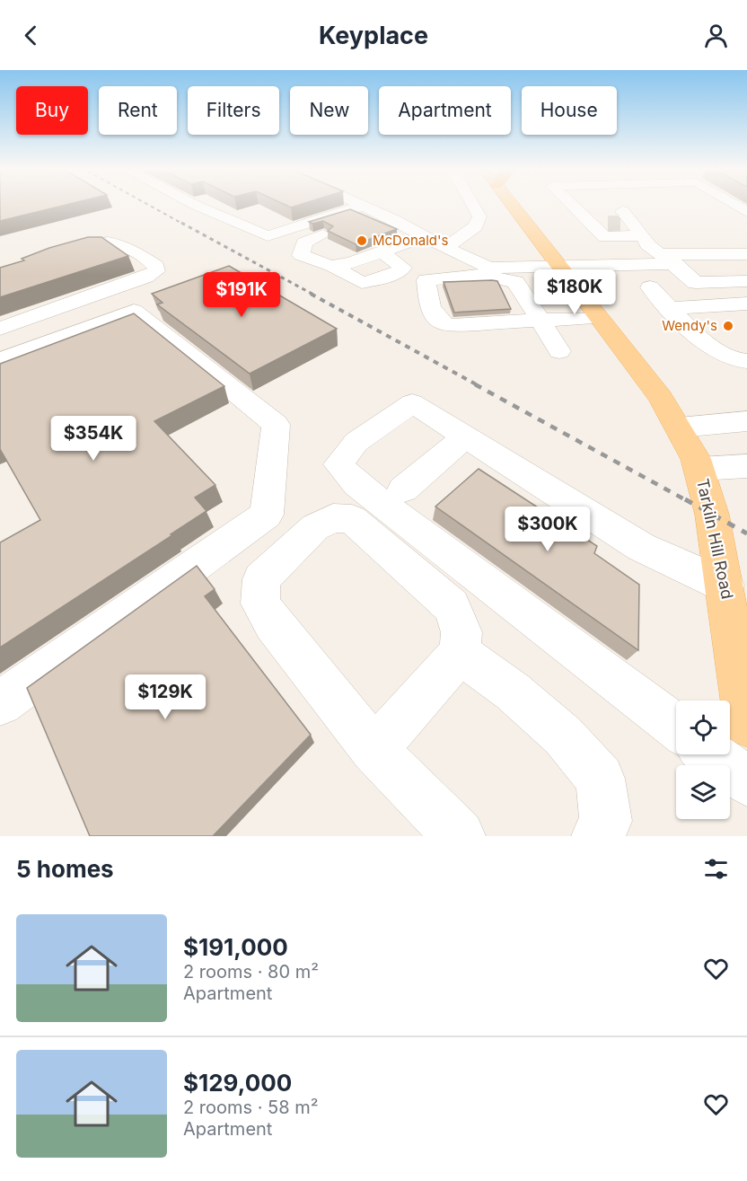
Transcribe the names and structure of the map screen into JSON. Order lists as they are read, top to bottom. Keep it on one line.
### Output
{"streets":{"main road":["Tarkiln Hill Road"]},"places":["McDonald's","Wendy's"],"page":{"header":"Keyplace","chip":["Buy","Rent","Filters","New","Apartment","House"],"price":["$180K","$191K","$354K","$300K","$129K"],"heading":"5 homes","list":[{"name":"$191,000","note":"2 rooms · 80 m² · Apartment"},{"name":"$129,000","note":"2 rooms · 58 m² · Apartment"}]}}
